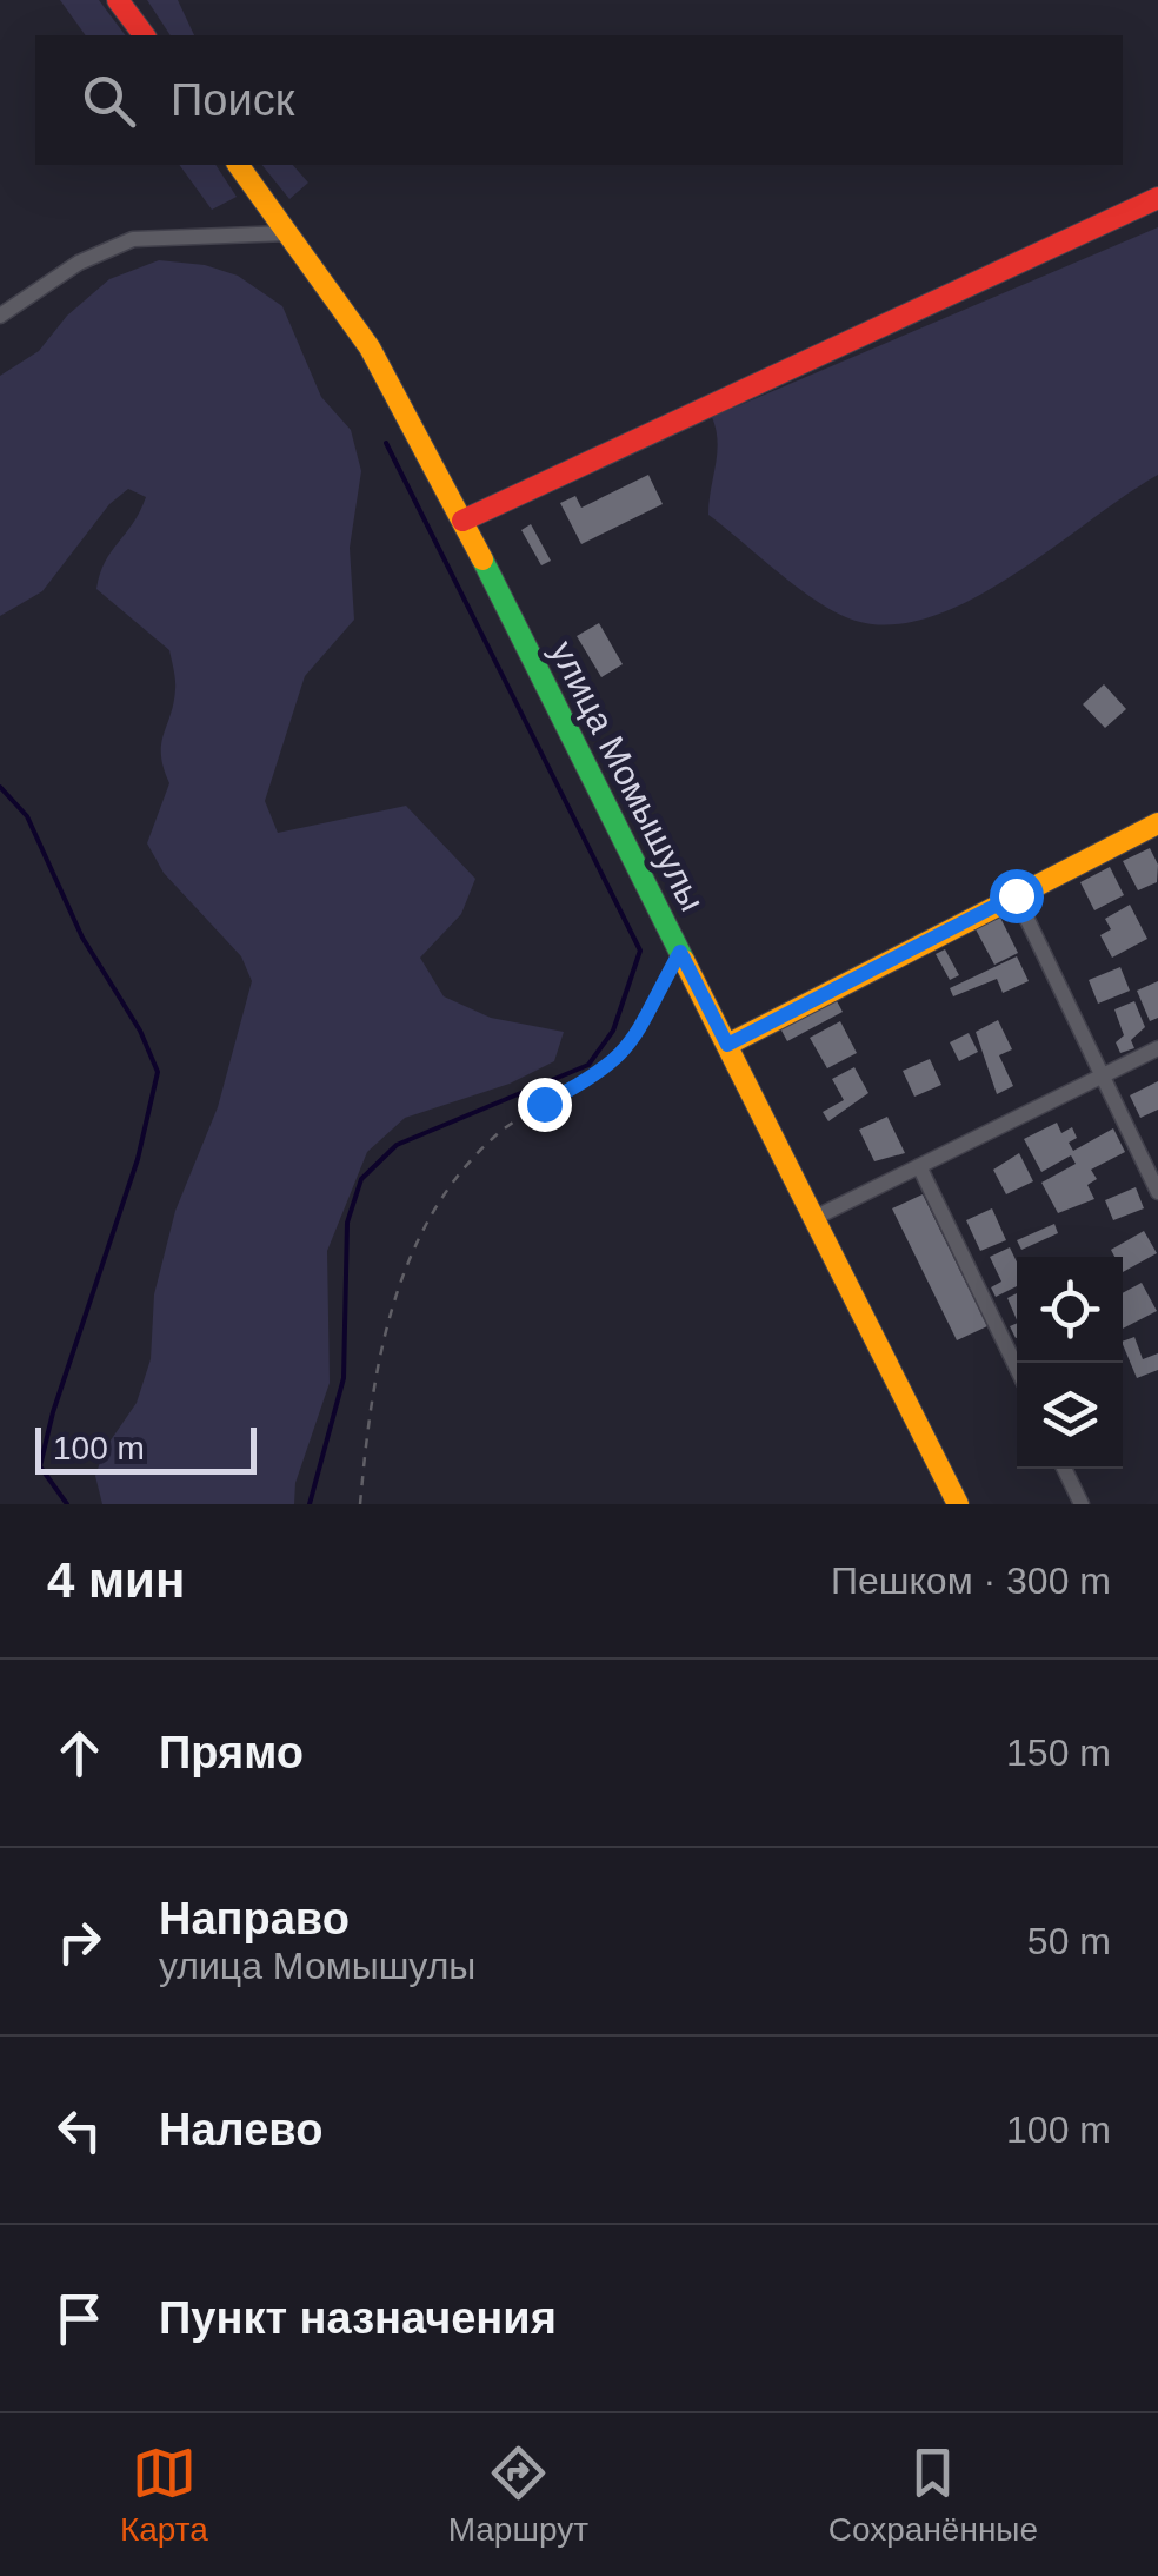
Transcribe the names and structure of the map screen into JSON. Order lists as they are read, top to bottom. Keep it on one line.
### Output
{"streets":{"street":["улица Момышулы"]},"scale_bar":"100 m","page":{"search":"Поиск","scale":"100 m","heading":["4 мин","Пешком · 300 m"],"list":[["Прямо","150 m"],["Направо","улица Момышулы","50 m"],["Налево","100 m"],"Пункт назначения"],"nav":["Карта","Маршрут","Сохранённые"]}}
